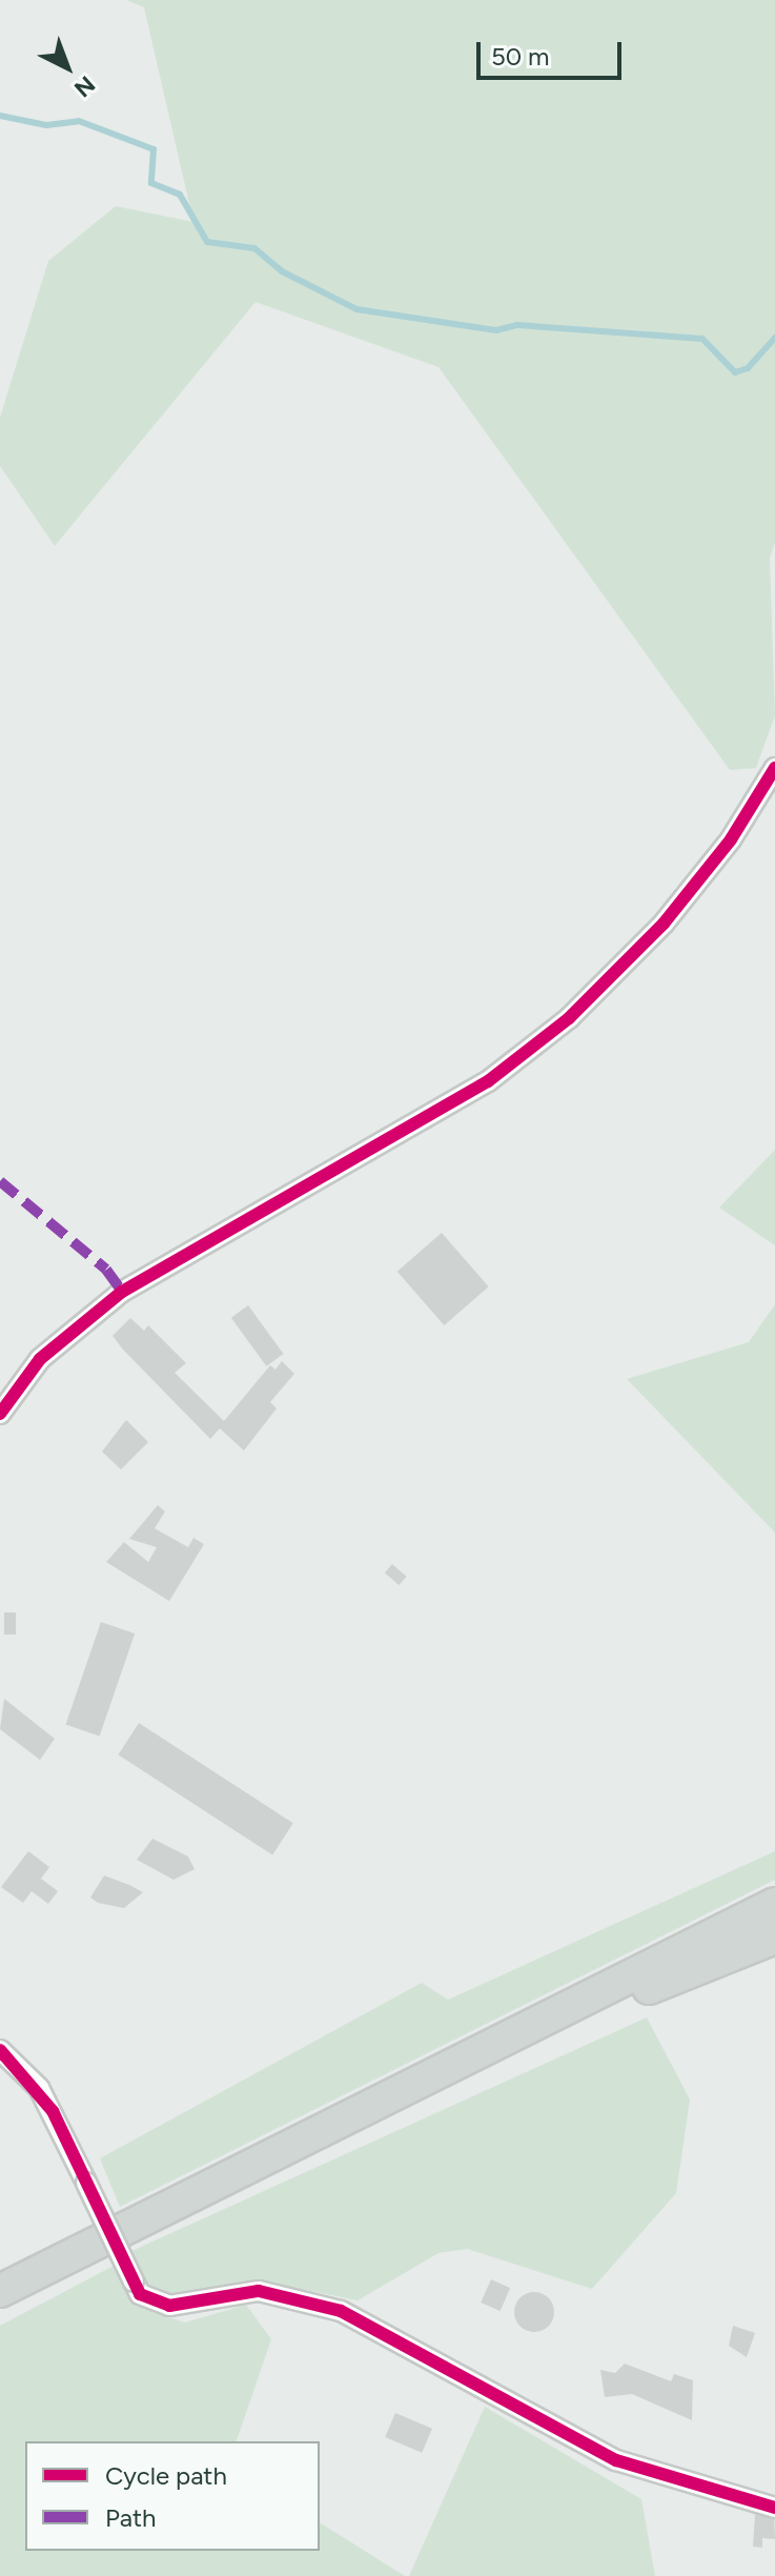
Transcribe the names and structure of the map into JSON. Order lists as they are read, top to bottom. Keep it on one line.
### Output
{"legend":["Cycle path","Path"],"scale_bar":"50 m","north":"bottom right"}
